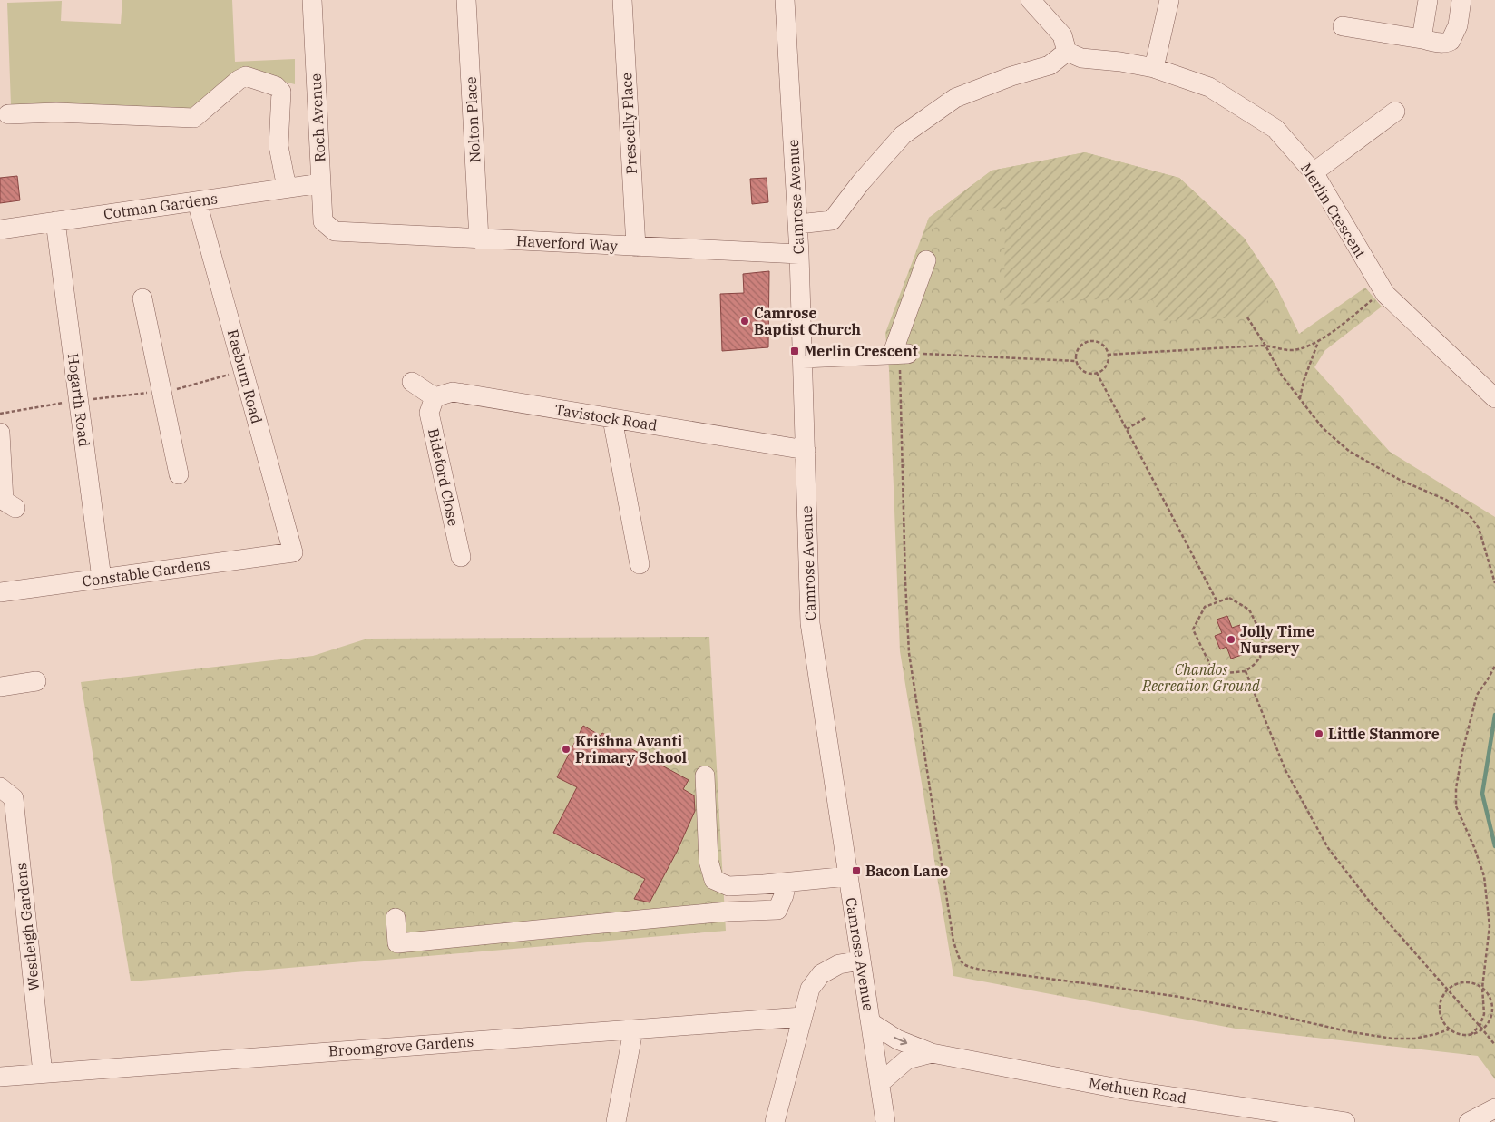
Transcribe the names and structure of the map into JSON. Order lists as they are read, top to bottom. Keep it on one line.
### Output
{"streets":{"street":["Roch Avenue","Nolton Place","Prescelly Place","Camrose Avenue","Cotman Gardens","Merlin Crescent","Haverford Way","Raeburn Road","Hogarth Road","Tavistock Road","Bideford Close","Constable Gardens","Westleigh Gardens","Broomgrove Gardens","Methuen Road"]},"crossings":[["Roch Avenue","Cotman Gardens"],["Roch Avenue","Haverford Way"],["Nolton Place","Haverford Way"],["Prescelly Place","Haverford Way"],["Camrose Avenue","Haverford Way"],["Camrose Avenue","Tavistock Road"],["Camrose Avenue","Methuen Road"],["Cotman Gardens","Raeburn Road"],["Cotman Gardens","Hogarth Road"],["Raeburn Road","Constable Gardens"],["Hogarth Road","Constable Gardens"],["Tavistock Road","Bideford Close"],["Westleigh Gardens","Broomgrove Gardens"]],"parks":["Chandos Recreation Ground"],"places":{"other":["Camrose Baptist Church","Jolly Time Nursery","Little Stanmore","Krishna Avanti Primary School"],"transit":["Merlin Crescent","Bacon Lane"]}}
